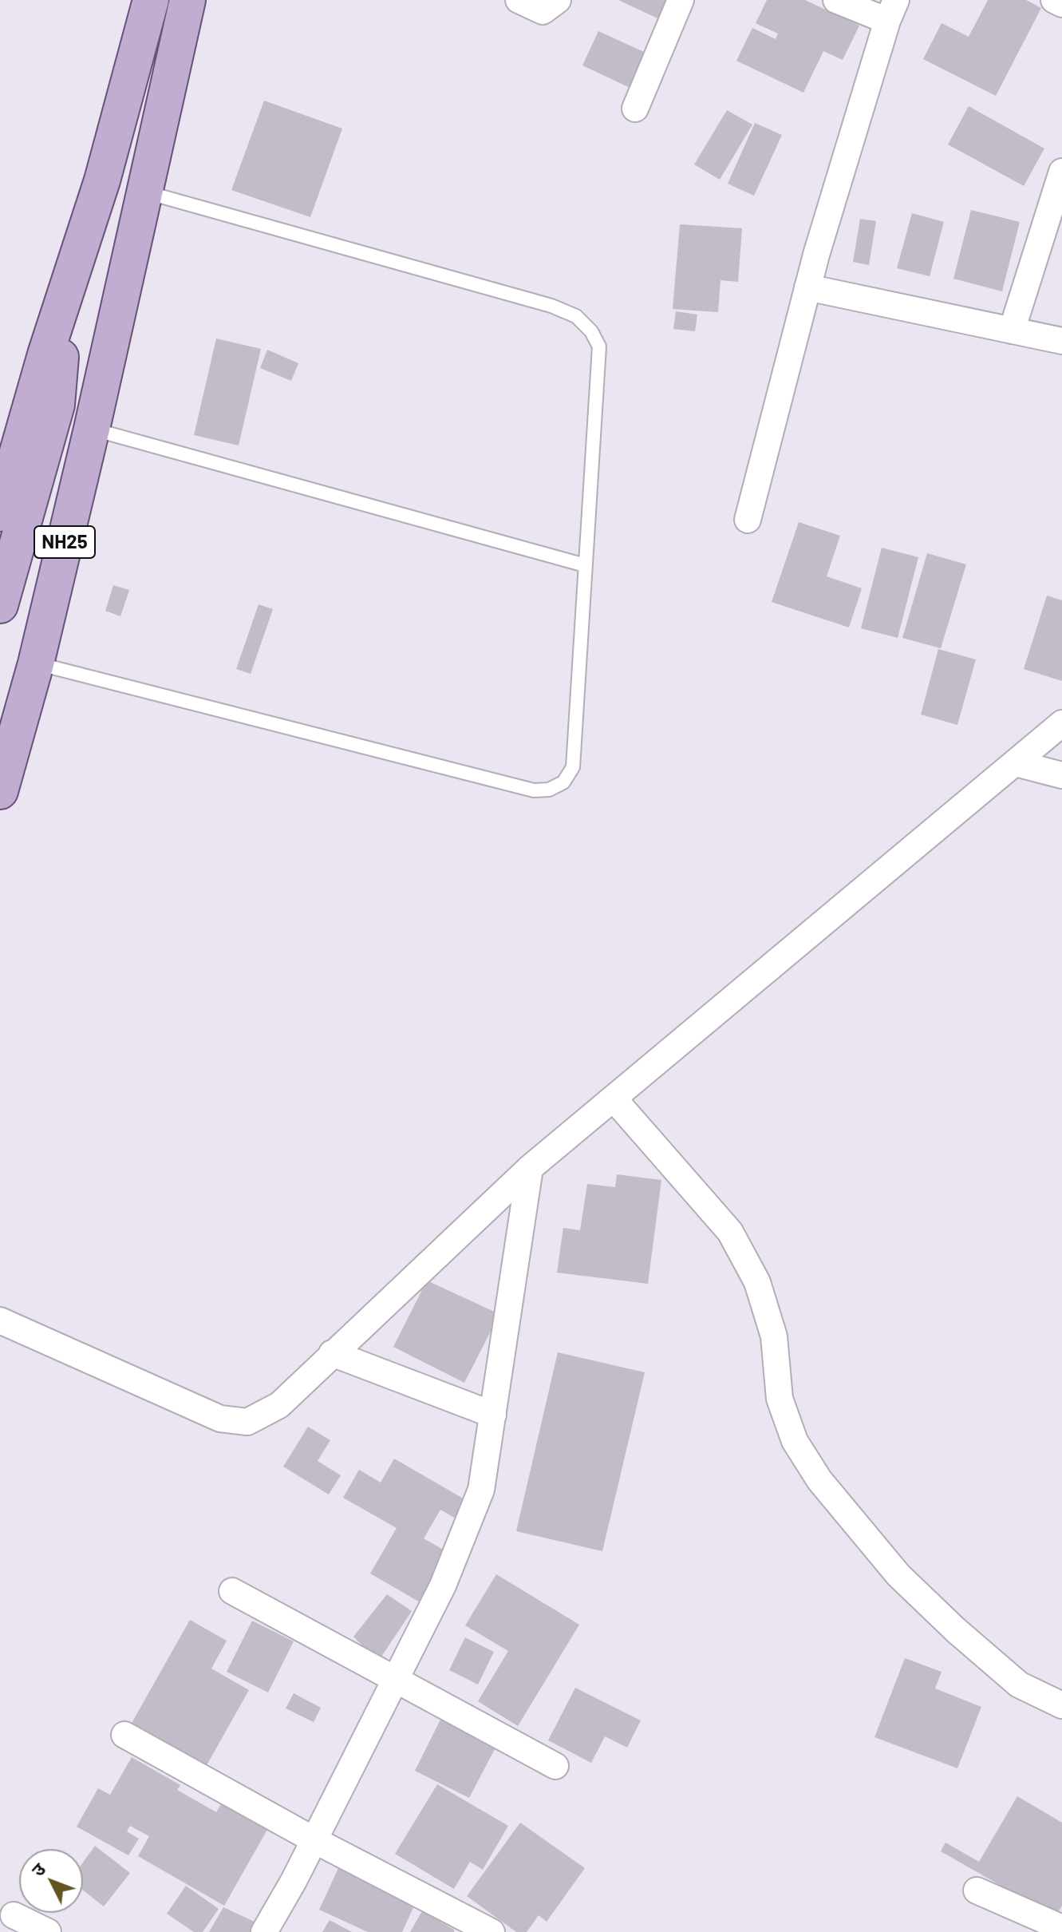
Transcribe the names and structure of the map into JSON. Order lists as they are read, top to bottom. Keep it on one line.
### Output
{"streets":{"main road":["NH25"]},"north":"top left"}
